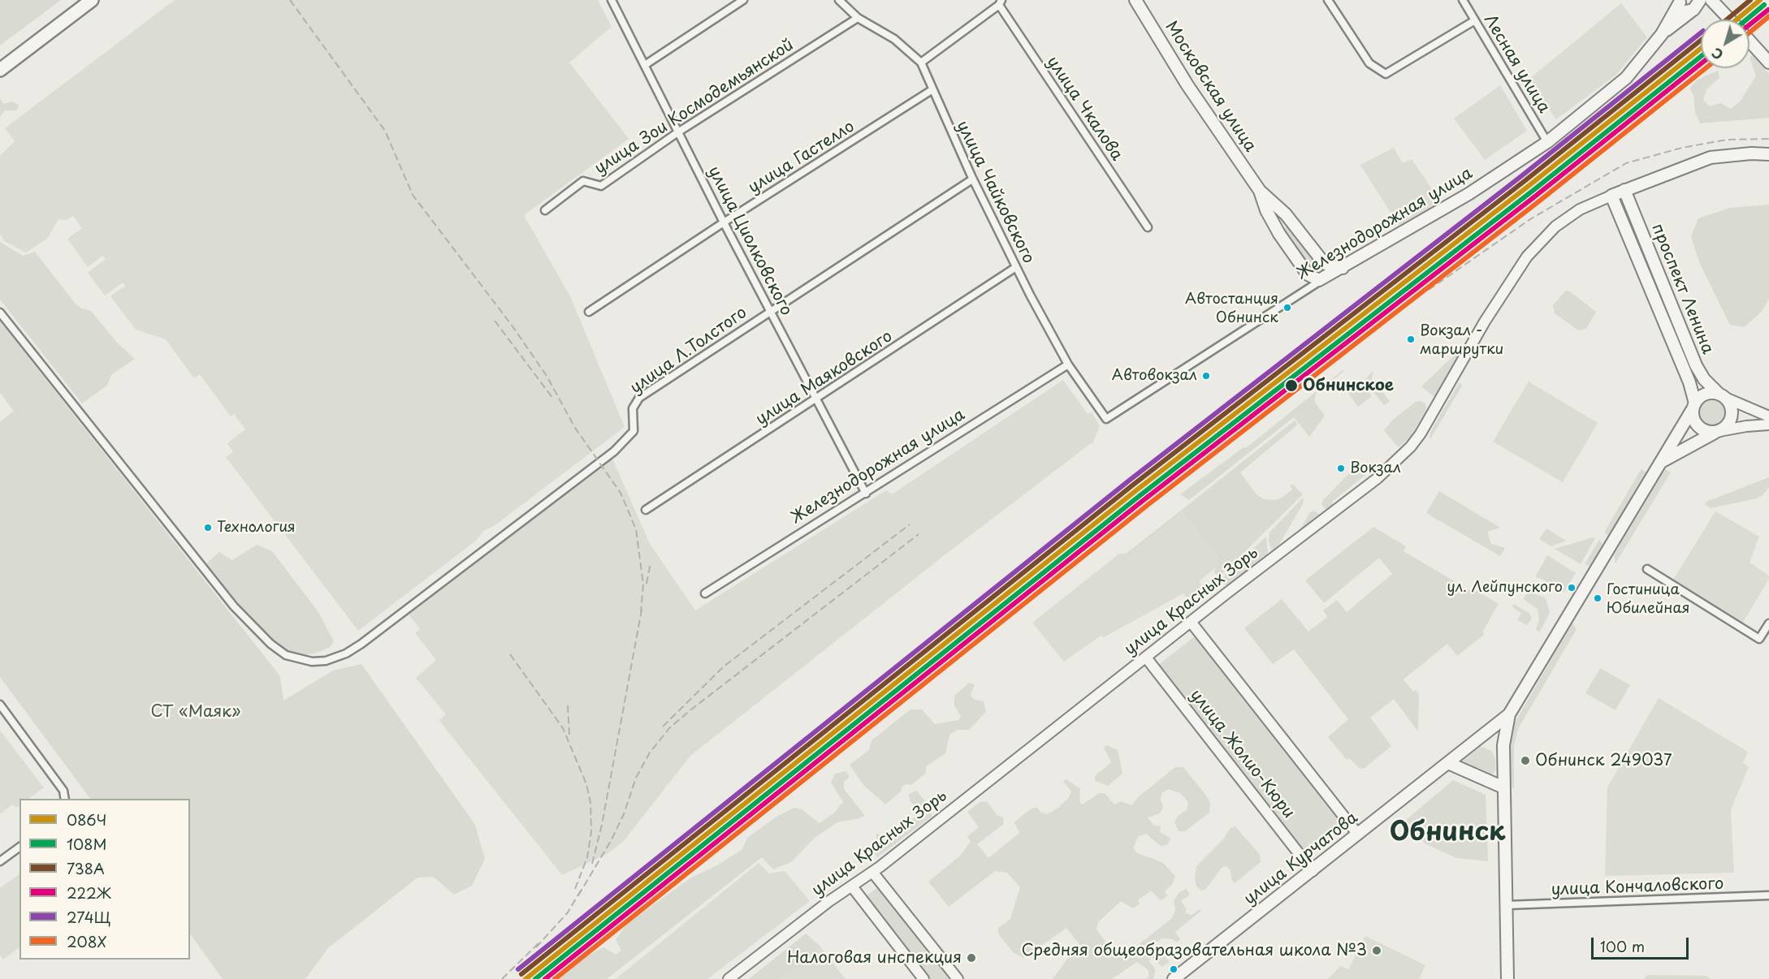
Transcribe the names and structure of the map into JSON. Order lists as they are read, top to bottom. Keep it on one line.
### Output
{"streets":{"main road":["Московская улица","Железнодорожная улица","проспект Ленина","улица Курчатова"],"street":["Лесная улица","улица Зои Космодемьянской","улица Чкалова","улица Гастелло","улица Чайковского","улица Циолковского","улица Л.Толстого","улица Маяковского","улица Красных Зорь","улица Жолио-Кюри","улица Кончаловского"]},"crossings":[["Лесная улица","Железнодорожная улица"],["улица Зои Космодемьянской","улица Чайковского"],["улица Зои Космодемьянской","улица Циолковского"],["улица Гастелло","улица Чайковского"],["улица Гастелло","улица Циолковского"],["улица Чайковского","Железнодорожная улица"],["улица Чайковского","улица Л.Толстого"],["улица Чайковского","улица Маяковского"],["Железнодорожная улица","улица Циолковского"],["улица Циолковского","улица Л.Толстого"],["улица Циолковского","улица Маяковского"],["проспект Ленина","улица Красных Зорь"],["улица Красных Зорь","улица Жолио-Кюри"],["улица Жолио-Кюри","улица Курчатова"]],"districts":["Обнинск"],"parks":["СТ «Маяк»"],"places":["Автостанция Обнинск","Вокзал - маршрутки","Автовокзал","Обнинское","Вокзал","Технология","ул. Лейпунского","Гостиница Юбилейная","Обнинск 249037","Средняя общеобразовательная школа №3","Налоговая инспекция"],"lines":["transit line 086Ч","transit line 738А","transit line 108М","transit line 222Ж","transit line 208Х","transit line 274Щ"],"legend":["086Ч","108М","738А","222Ж","274Щ","208Х"],"scale_bar":"100 m","north":"bottom left"}
